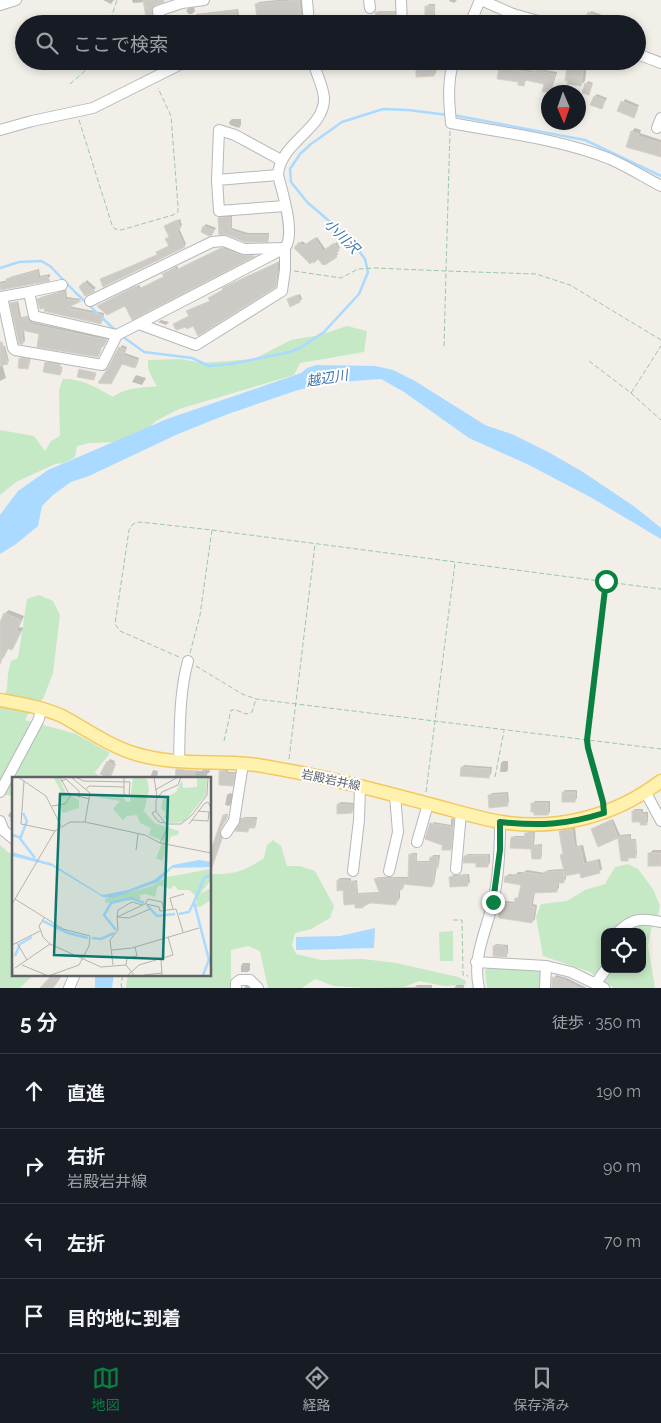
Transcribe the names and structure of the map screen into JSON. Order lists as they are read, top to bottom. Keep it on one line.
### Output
{"streets":{"main road":["岩殿岩井線"]},"water":["小川沢","越辺川"],"north":"bottom","page":{"search":"ここで検索","heading":["5 分","徒歩 · 350 m"],"list":[["直進","190 m"],["右折","岩殿岩井線","90 m"],["左折","70 m"],"目的地に到着"],"nav":["地図","経路","保存済み"]}}
